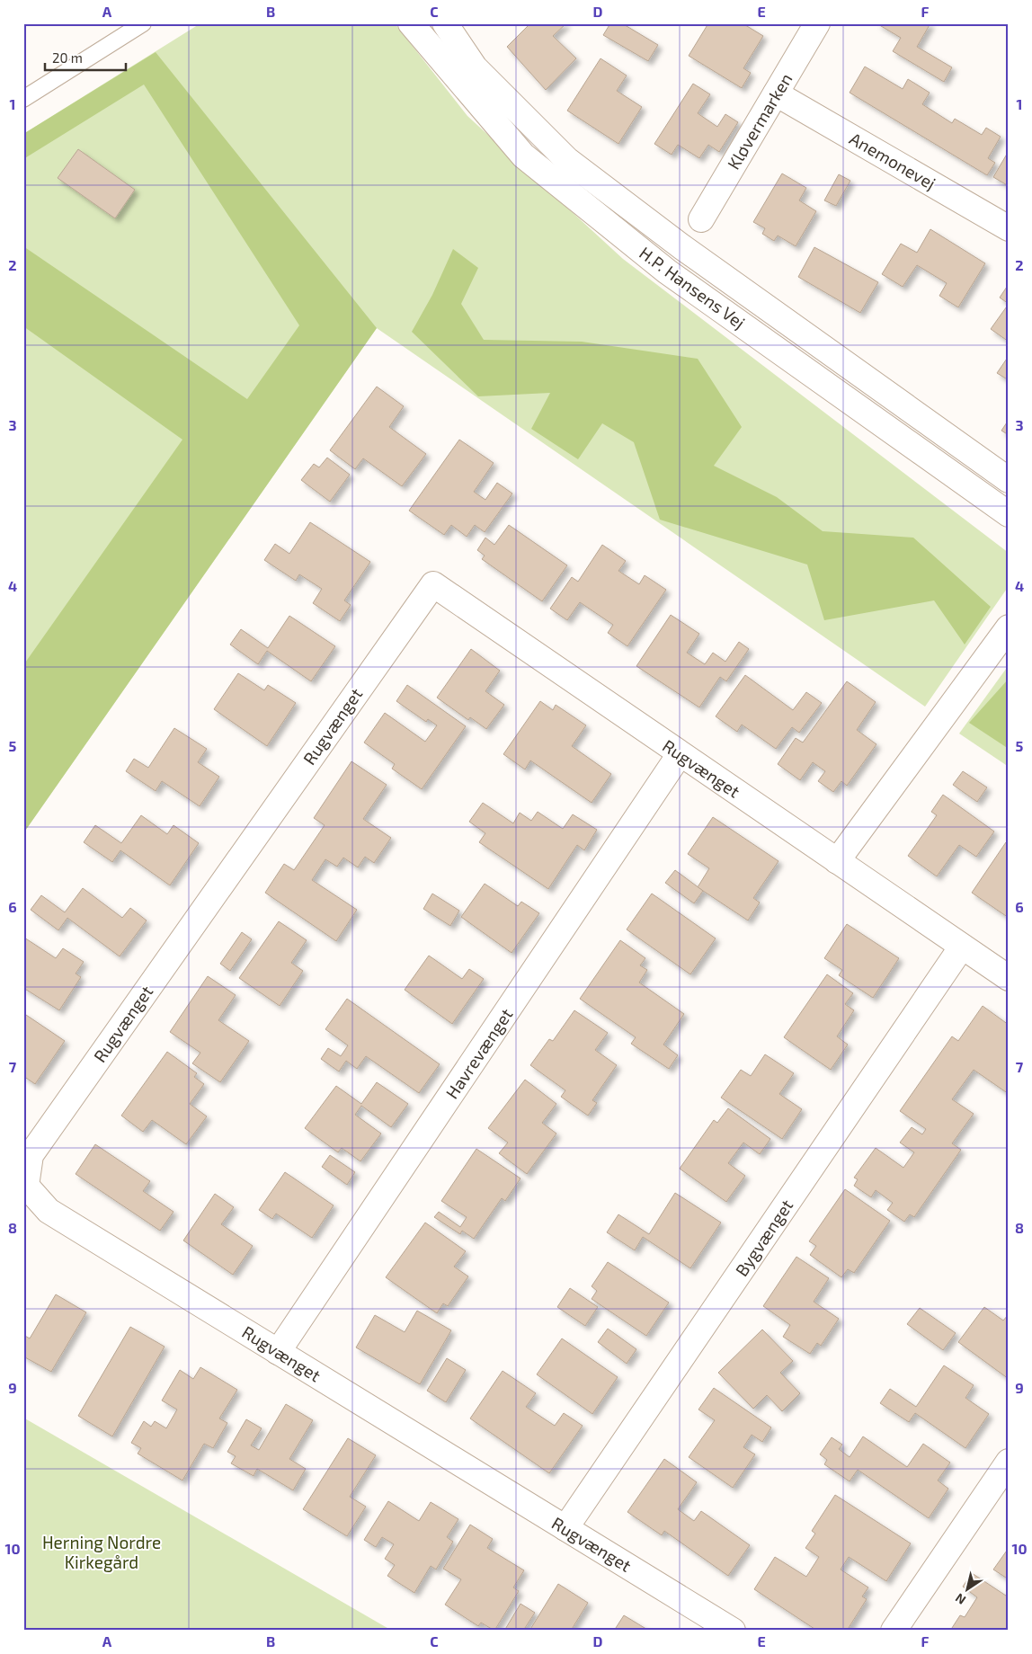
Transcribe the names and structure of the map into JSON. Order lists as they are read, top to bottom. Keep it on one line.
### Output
{"streets":{"street":["Kløvermarken","Anemonevej","H.P. Hansens Vej","Rugvænget","Havrevænget","Bygvænget"]},"crossings":[["Kløvermarken","Anemonevej"],["Rugvænget","Havrevænget"],["Rugvænget","Bygvænget"]],"parks":["Herning Nordre Kirkegård"],"scale_bar":"20 m","north":"bottom left","grid":{"columns":["A","B","C","D","E","F"],"rows":["1","2","3","4","5","6","7","8","9","10"]}}
